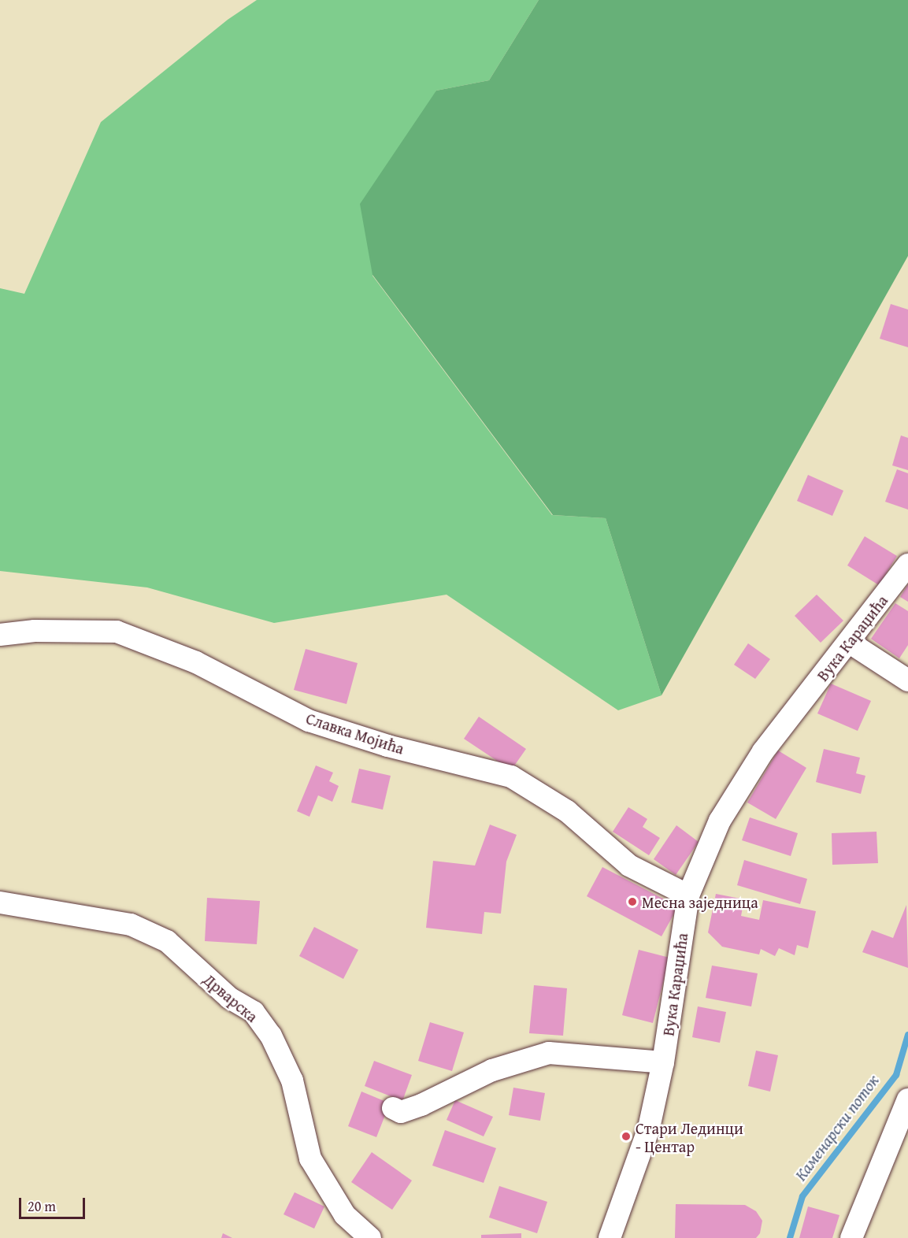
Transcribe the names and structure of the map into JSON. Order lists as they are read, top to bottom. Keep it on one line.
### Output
{"streets":{"street":["Вука Караџића","Славка Мојића","Дрварска"]},"crossings":[["Вука Караџића","Славка Мојића"]],"water":["Каменарски поток"],"places":["Месна заједница","Стари Лединци - Центар"],"scale_bar":"20 m"}
